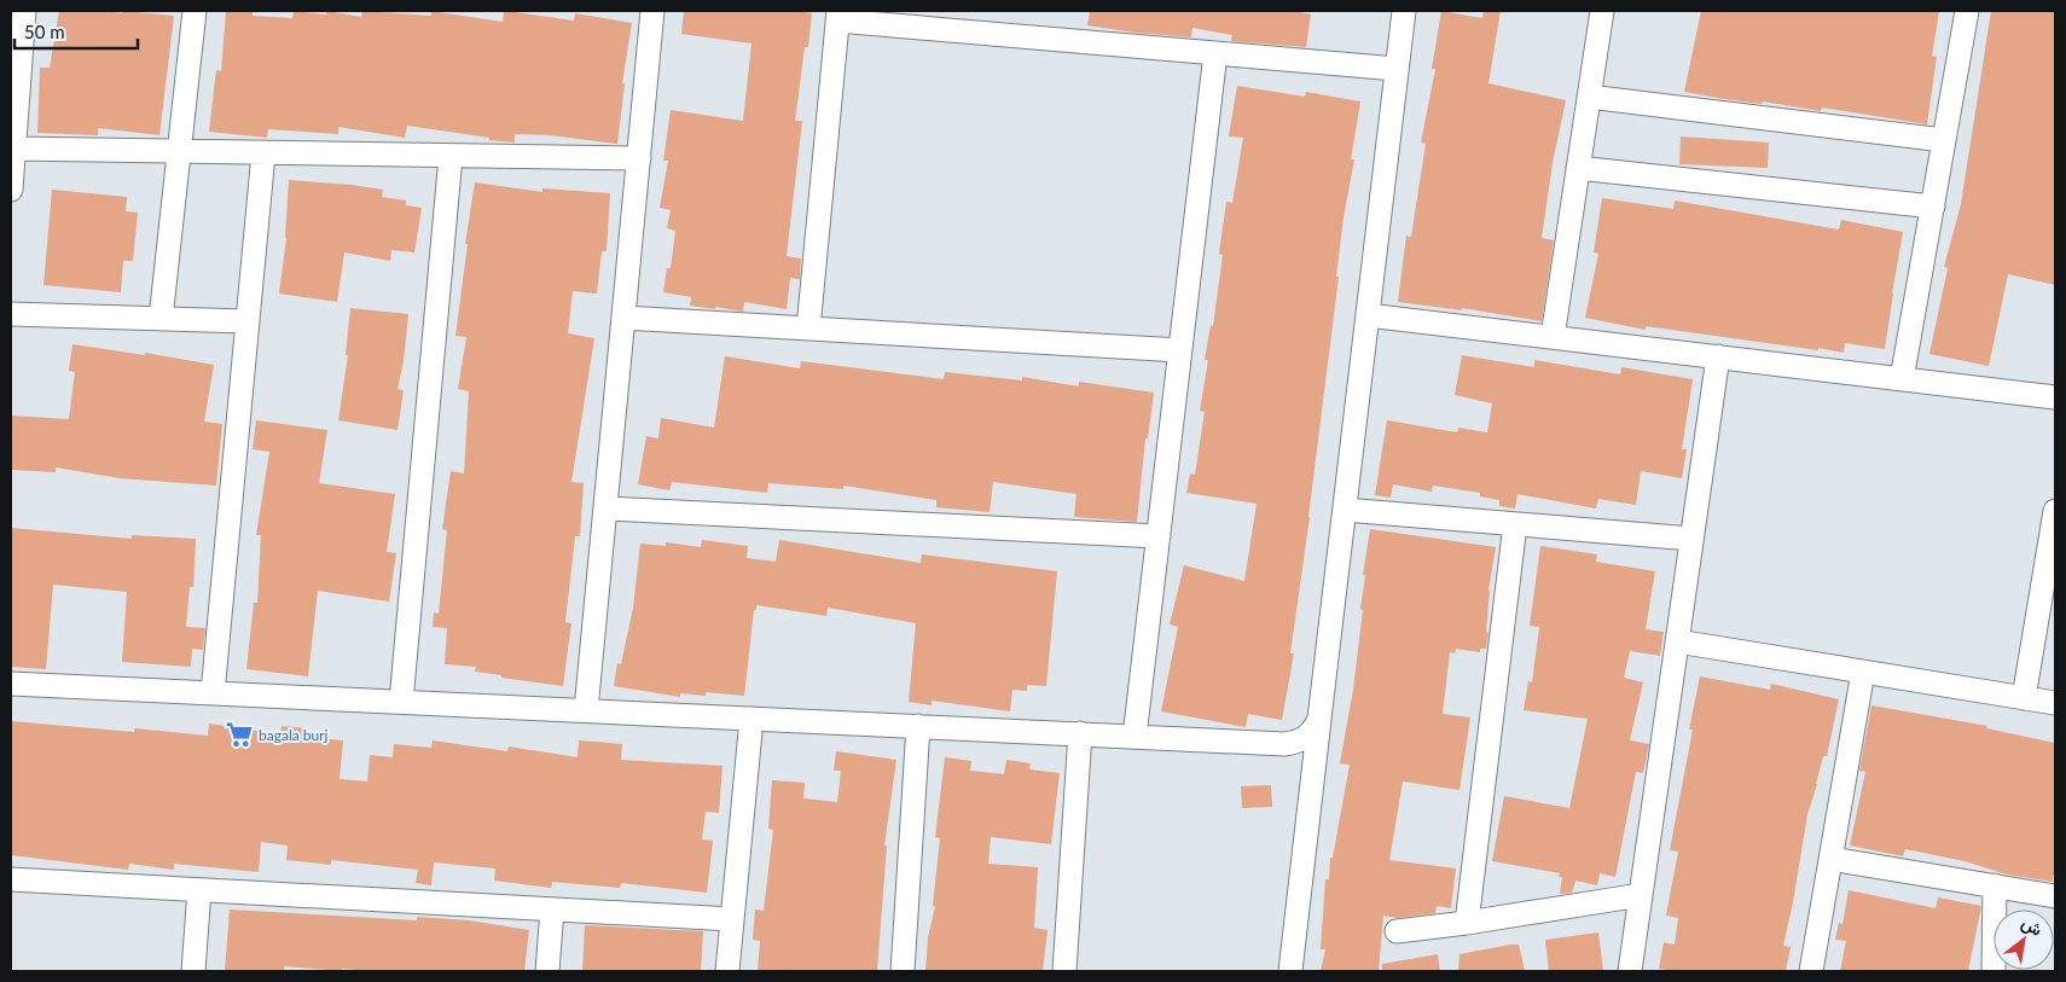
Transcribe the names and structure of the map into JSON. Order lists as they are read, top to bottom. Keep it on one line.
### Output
{"places":{"supermarket":["bagala burj"]},"scale_bar":"50 m","north":"top right"}
